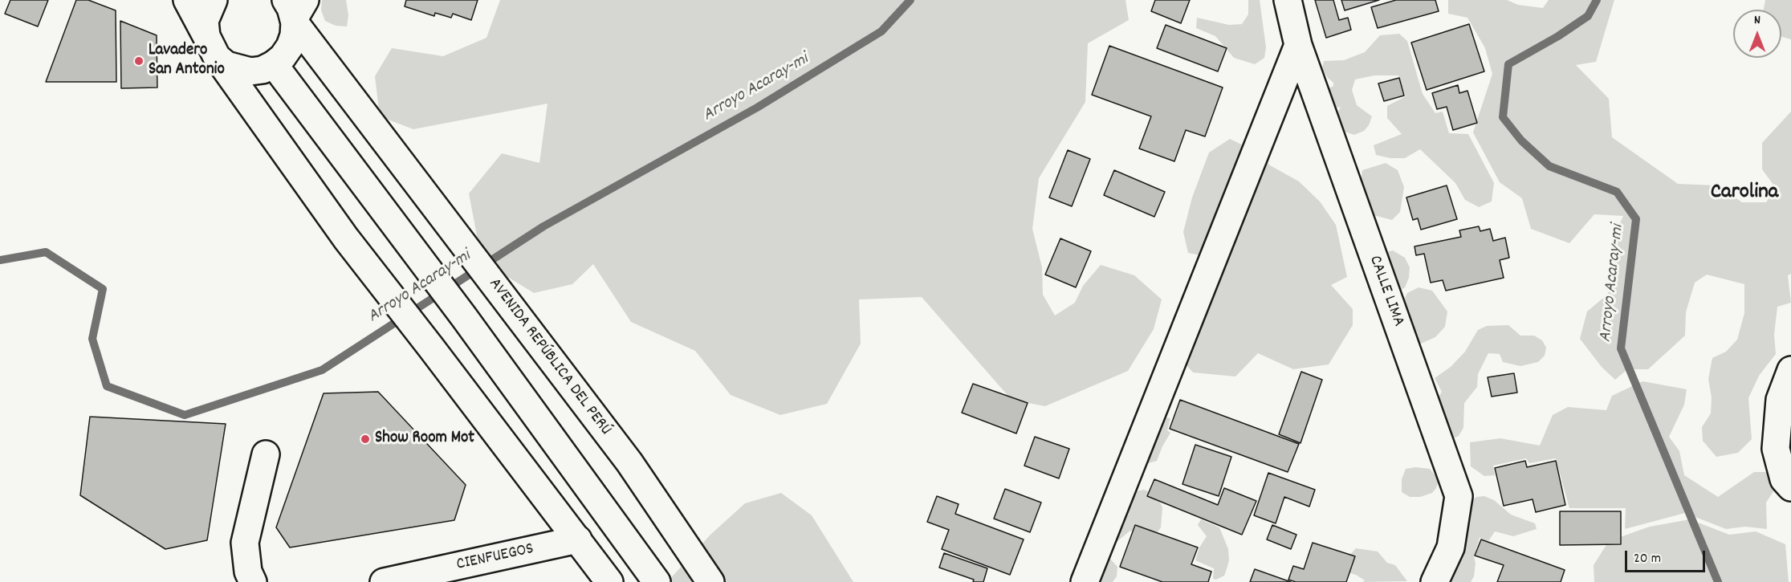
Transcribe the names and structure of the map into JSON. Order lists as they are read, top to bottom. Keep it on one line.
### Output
{"streets":{"main road":["CALLE LIMA","AVENIDA REPÚBLICA DEL PERÚ","CIENFUEGOS"]},"districts":["Carolina"],"water":["Arroyo Acaray-mi"],"places":["Lavadero San Antonio","Show Room Mot"],"scale_bar":"20 m","north":"top"}
